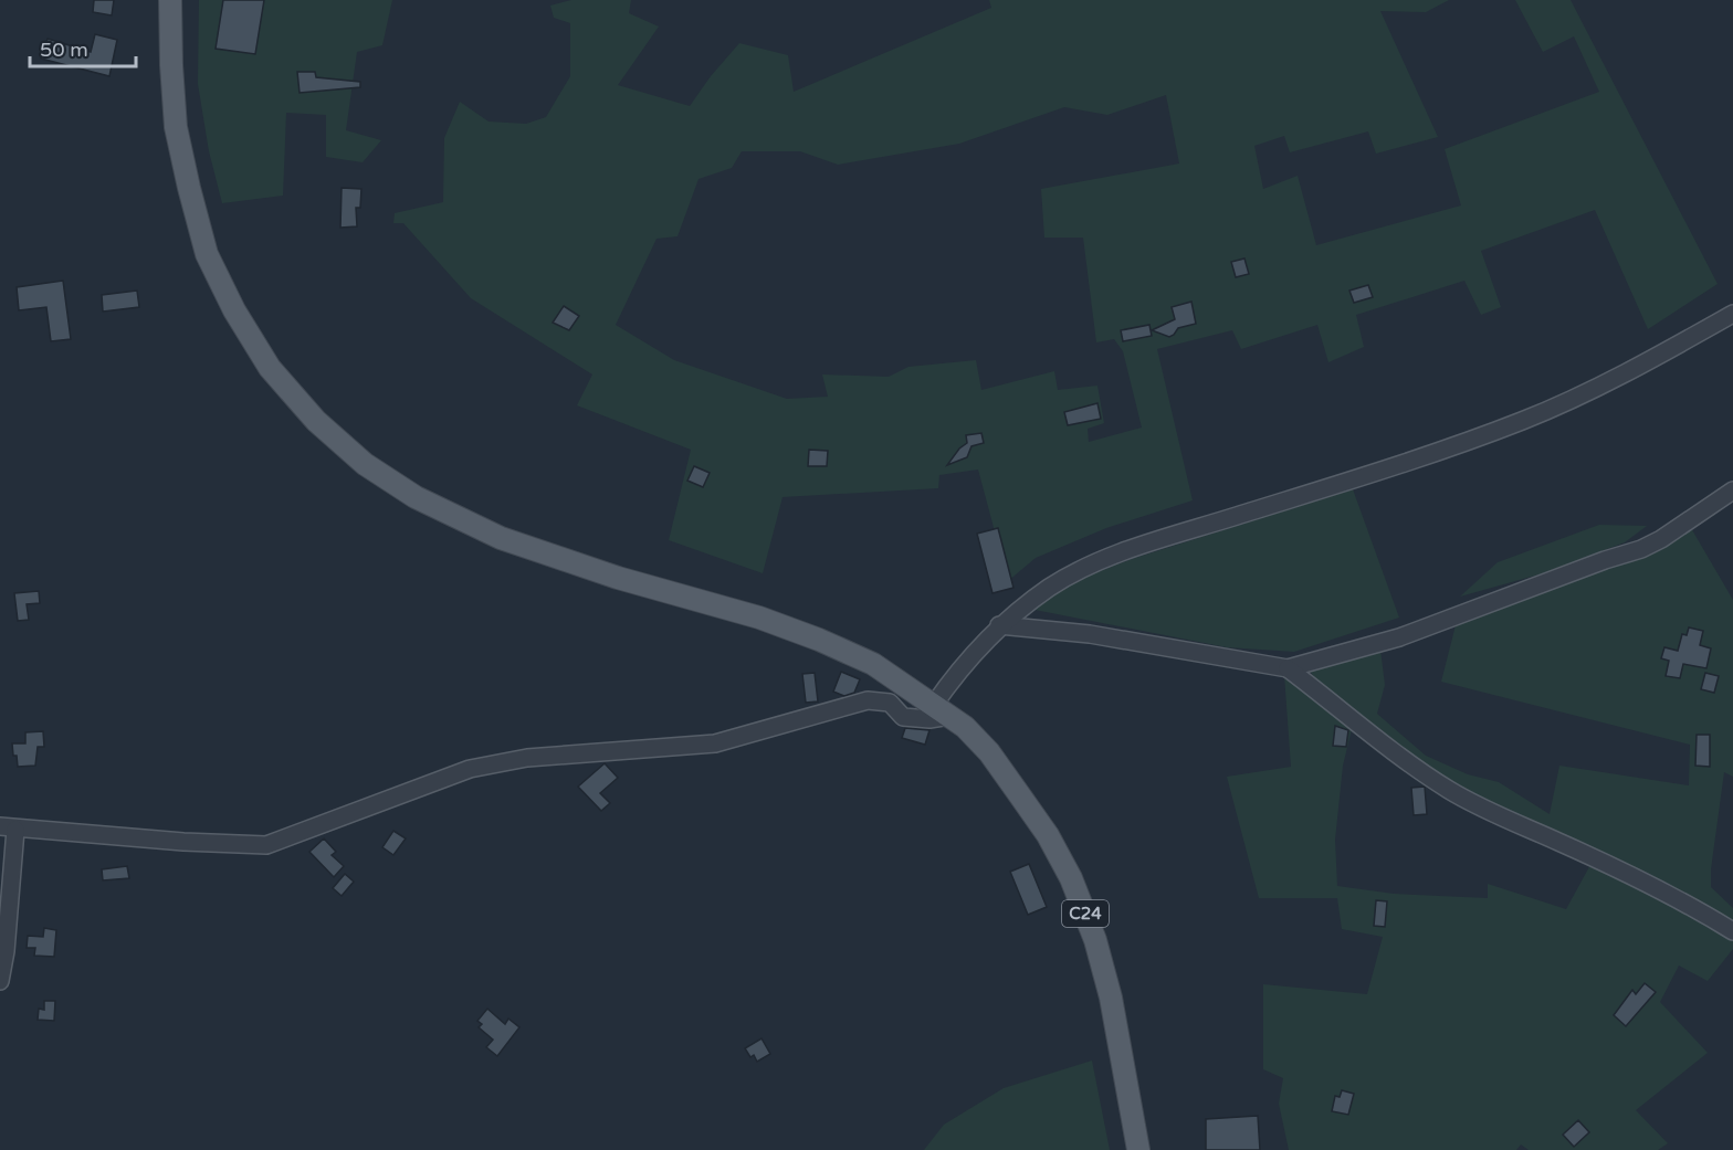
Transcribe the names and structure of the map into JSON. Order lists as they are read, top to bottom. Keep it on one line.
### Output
{"streets":{"main road":["C24"]},"scale_bar":"50 m"}
